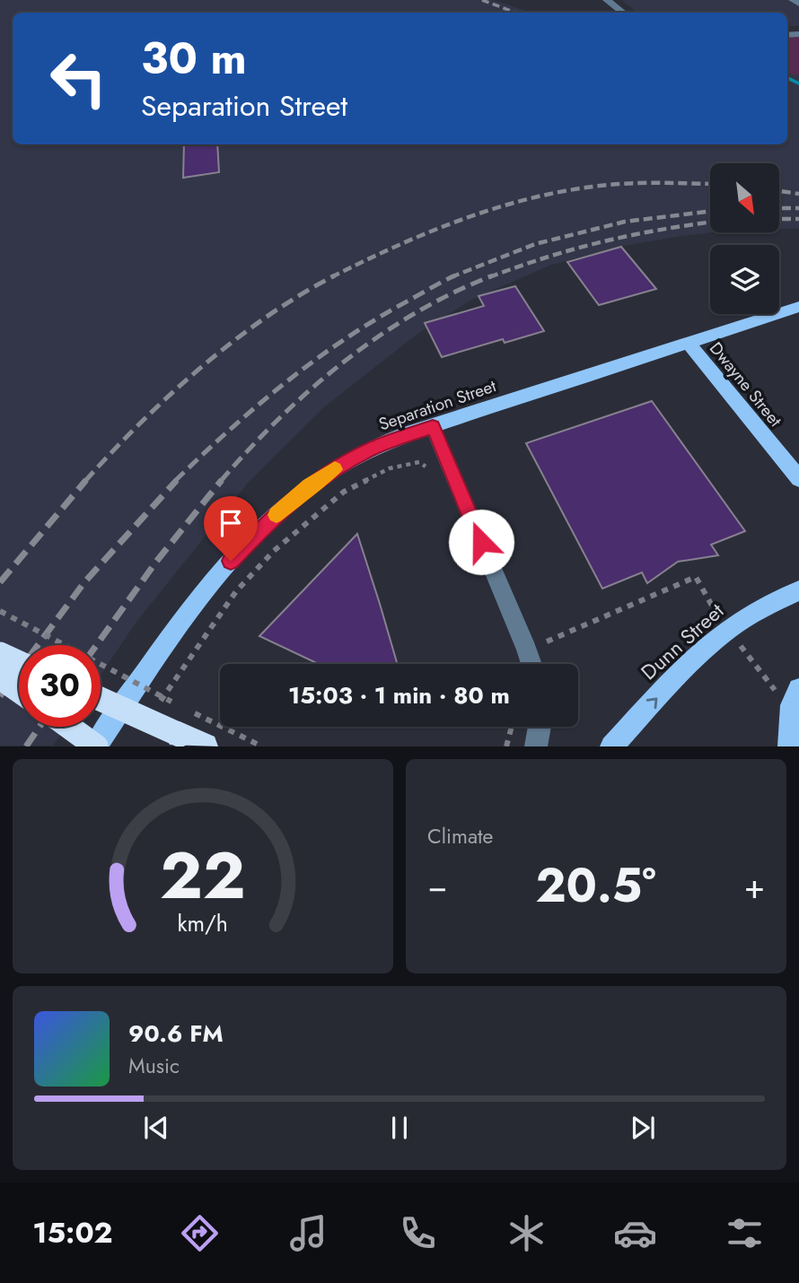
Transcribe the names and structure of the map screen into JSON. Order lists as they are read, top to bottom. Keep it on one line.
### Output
{"streets":{"main road":["Dwayne Street","Separation Street","Dunn Street"]},"crossings":[["Dwayne Street","Separation Street"]],"one_way":["Dunn Street"],"north":"bottom right","page":{"turn":["30 m","Separation Street"],"limit":"30","trip":"15:03 · 1 min · 80 m","tile":"Climate","heat":["−","20.5°","+"],"song":["90.6 FM","Music"],"tabs":"15:02","gauge":["22","km/h"]}}
